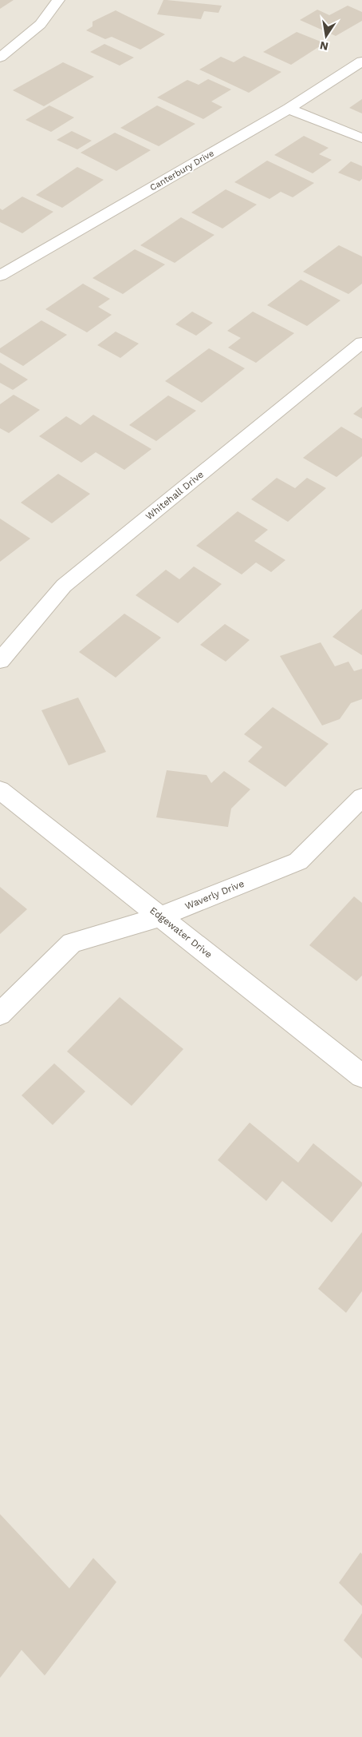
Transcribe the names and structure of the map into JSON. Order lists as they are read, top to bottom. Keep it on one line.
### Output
{"streets":{"street":["Canterbury Drive","Whitehall Drive","Waverly Drive","Edgewater Drive"]},"crossings":[["Waverly Drive","Edgewater Drive"]],"north":"bottom"}
